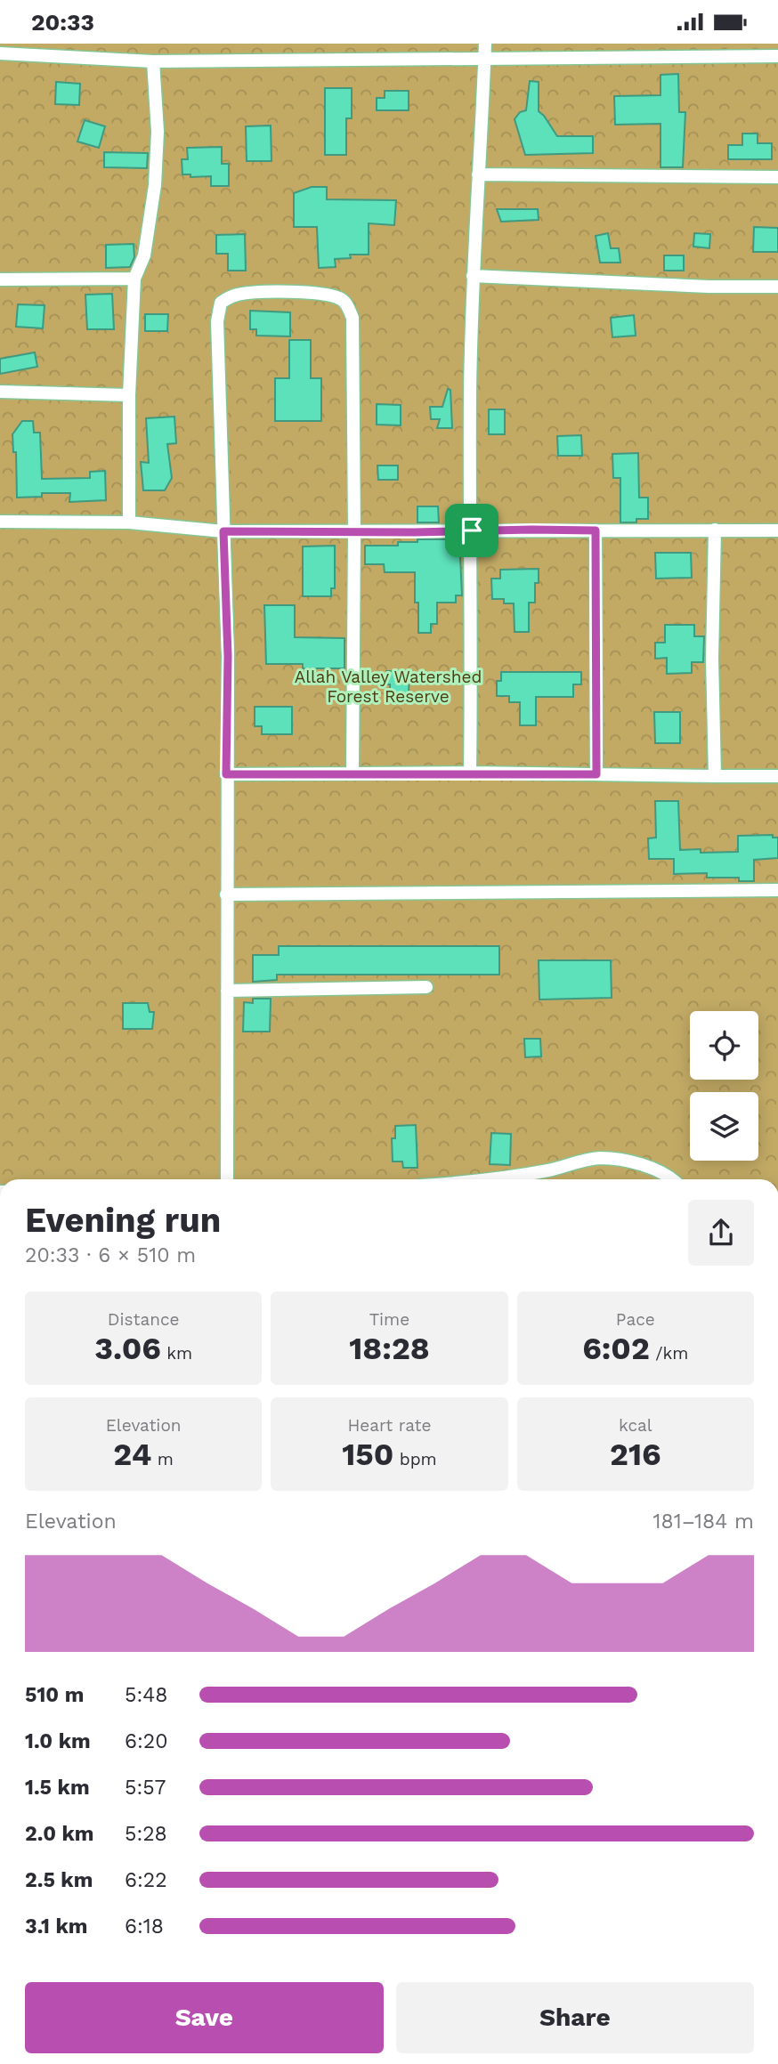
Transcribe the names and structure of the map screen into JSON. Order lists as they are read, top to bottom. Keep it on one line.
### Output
{"parks":["Allah Valley Watershed Forest Reserve"],"page":{"status":"20:33","heading":["Evening run","20:33 · 6 × 510 m"],"stats":[["Distance","3.06 km"],["Time","18:28"],["Pace","6:02 /km"],["Elevation","24 m"],["Heart rate","150 bpm"],["kcal","216"]],"chart":["Elevation","181–184 m"],"list":[{"name":"510 m","note":"5:48"},{"name":"1.0 km","note":"6:20"},{"name":"1.5 km","note":"5:57"},{"name":"2.0 km","note":"5:28"},{"name":"2.5 km","note":"6:22"},{"name":"3.1 km","note":"6:18"}],"buttons":["Save","Share"]}}
